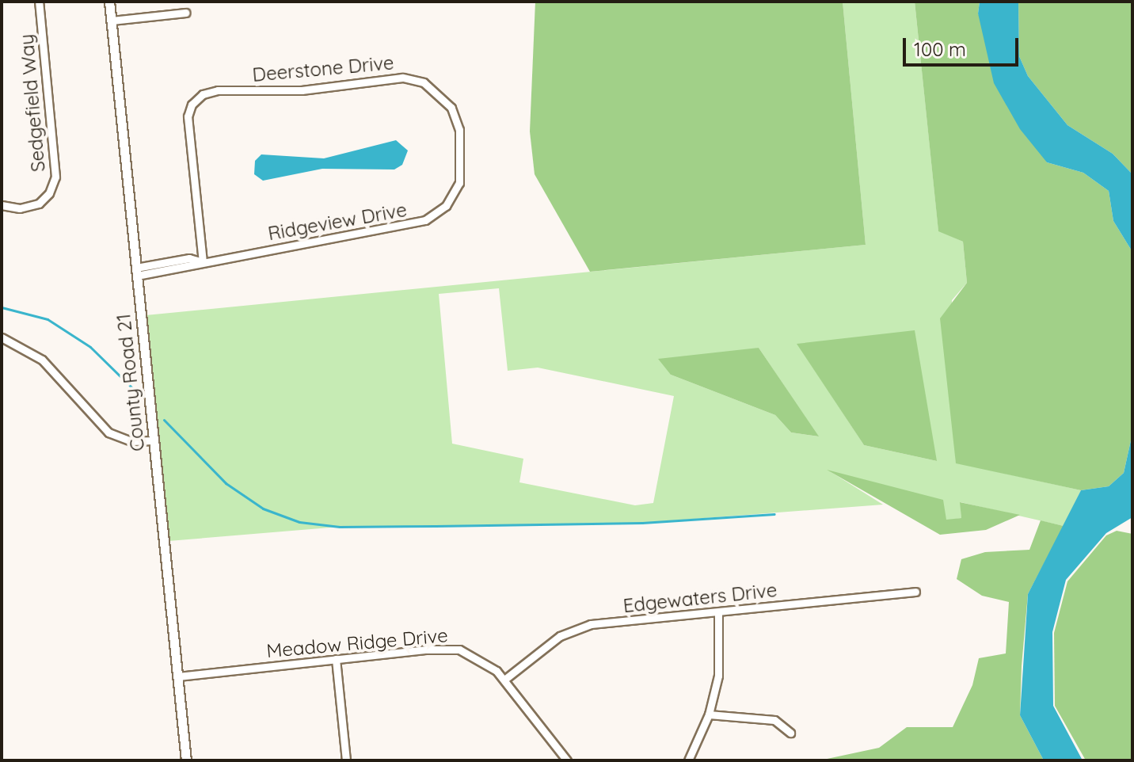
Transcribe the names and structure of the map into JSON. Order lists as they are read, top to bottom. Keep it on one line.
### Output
{"streets":{"street":["Deerstone Drive","Sedgefield Way","Ridgeview Drive","County Road 21","Edgewaters Drive","Meadow Ridge Drive"]},"crossings":[["Deerstone Drive","Ridgeview Drive"],["Ridgeview Drive","County Road 21"],["County Road 21","Meadow Ridge Drive"],["Edgewaters Drive","Meadow Ridge Drive"]],"scale_bar":"100 m"}
